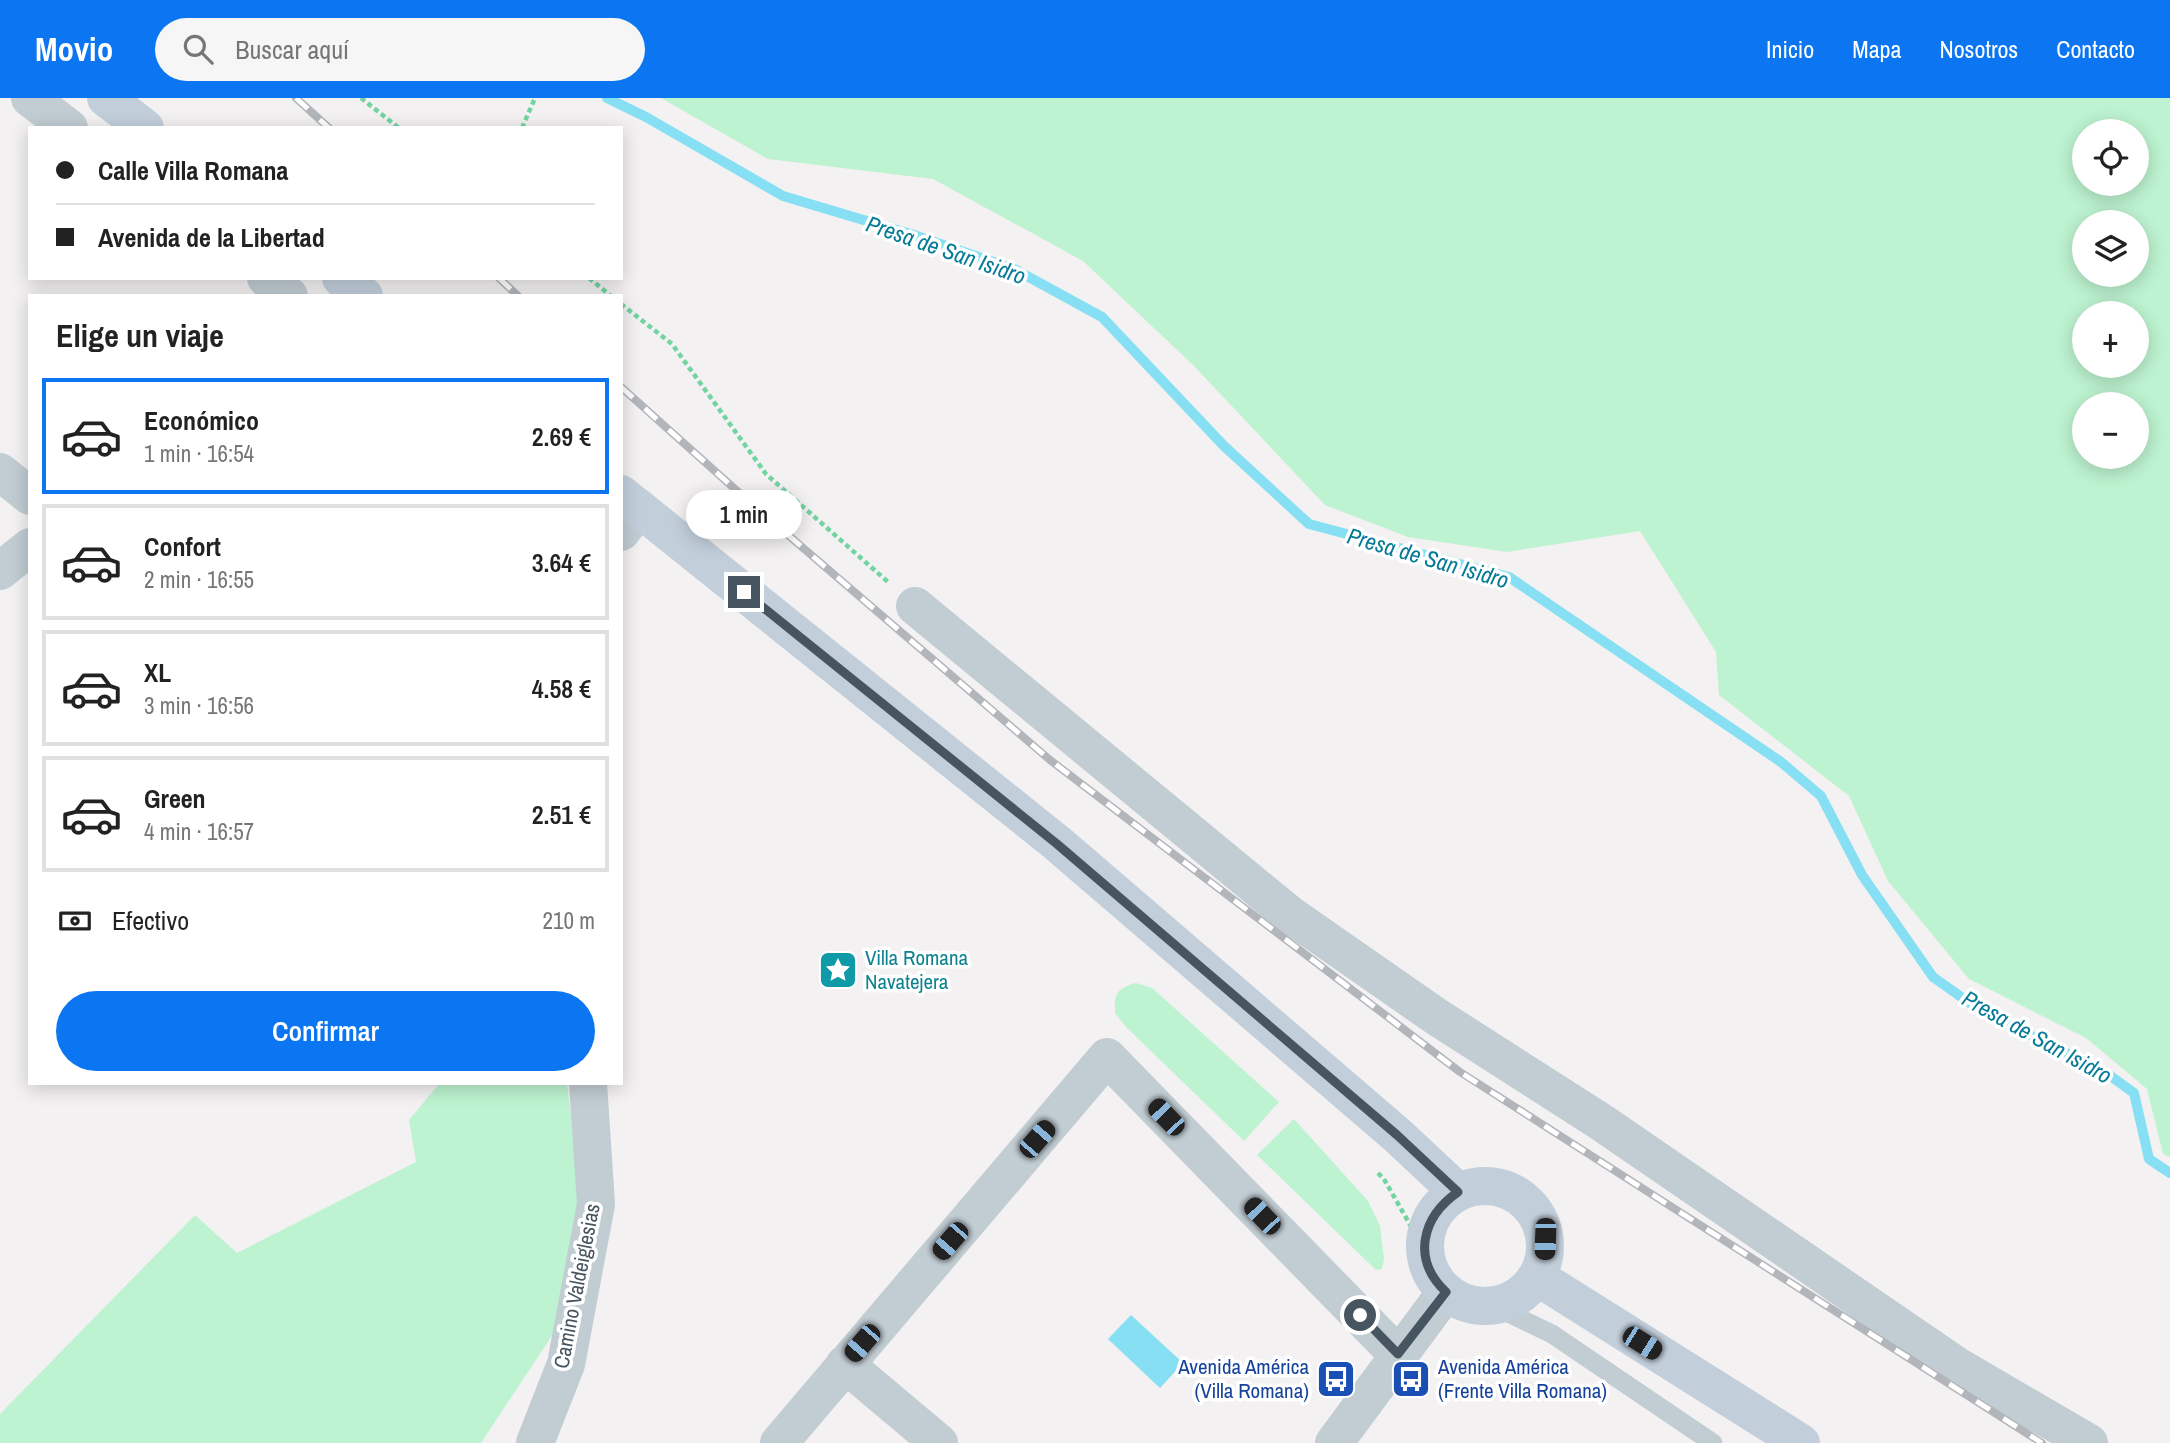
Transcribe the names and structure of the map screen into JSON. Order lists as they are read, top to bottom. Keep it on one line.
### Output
{"streets":{"street":["Camino Valdeiglesias"]},"water":["Presa de San Isidro"],"places":{"place":["Villa Romana Navatejera"],"bus stop":["Avenida América (Villa Romana)","Avenida América (Frente Villa Romana)"]},"page":{"header":"Movio","search":"Buscar aquí","nav":["Inicio","Mapa","Nosotros","Contacto"],"map_buttons":["+","−"],"banner":["Calle Villa Romana","Avenida de la Libertad"],"heading":"Elige un viaje","list":[{"name":"Económico","note":"1 min · 16:54","value":"2.69 €"},{"name":"Confort","note":"2 min · 16:55","value":"3.64 €"},{"name":"XL","note":"3 min · 16:56","value":"4.58 €"},{"name":"Green","note":"4 min · 16:57","value":"2.51 €"}],"bubble":"1 min","pay":["Efectivo","210 m"],"buttons":"Confirmar"}}
